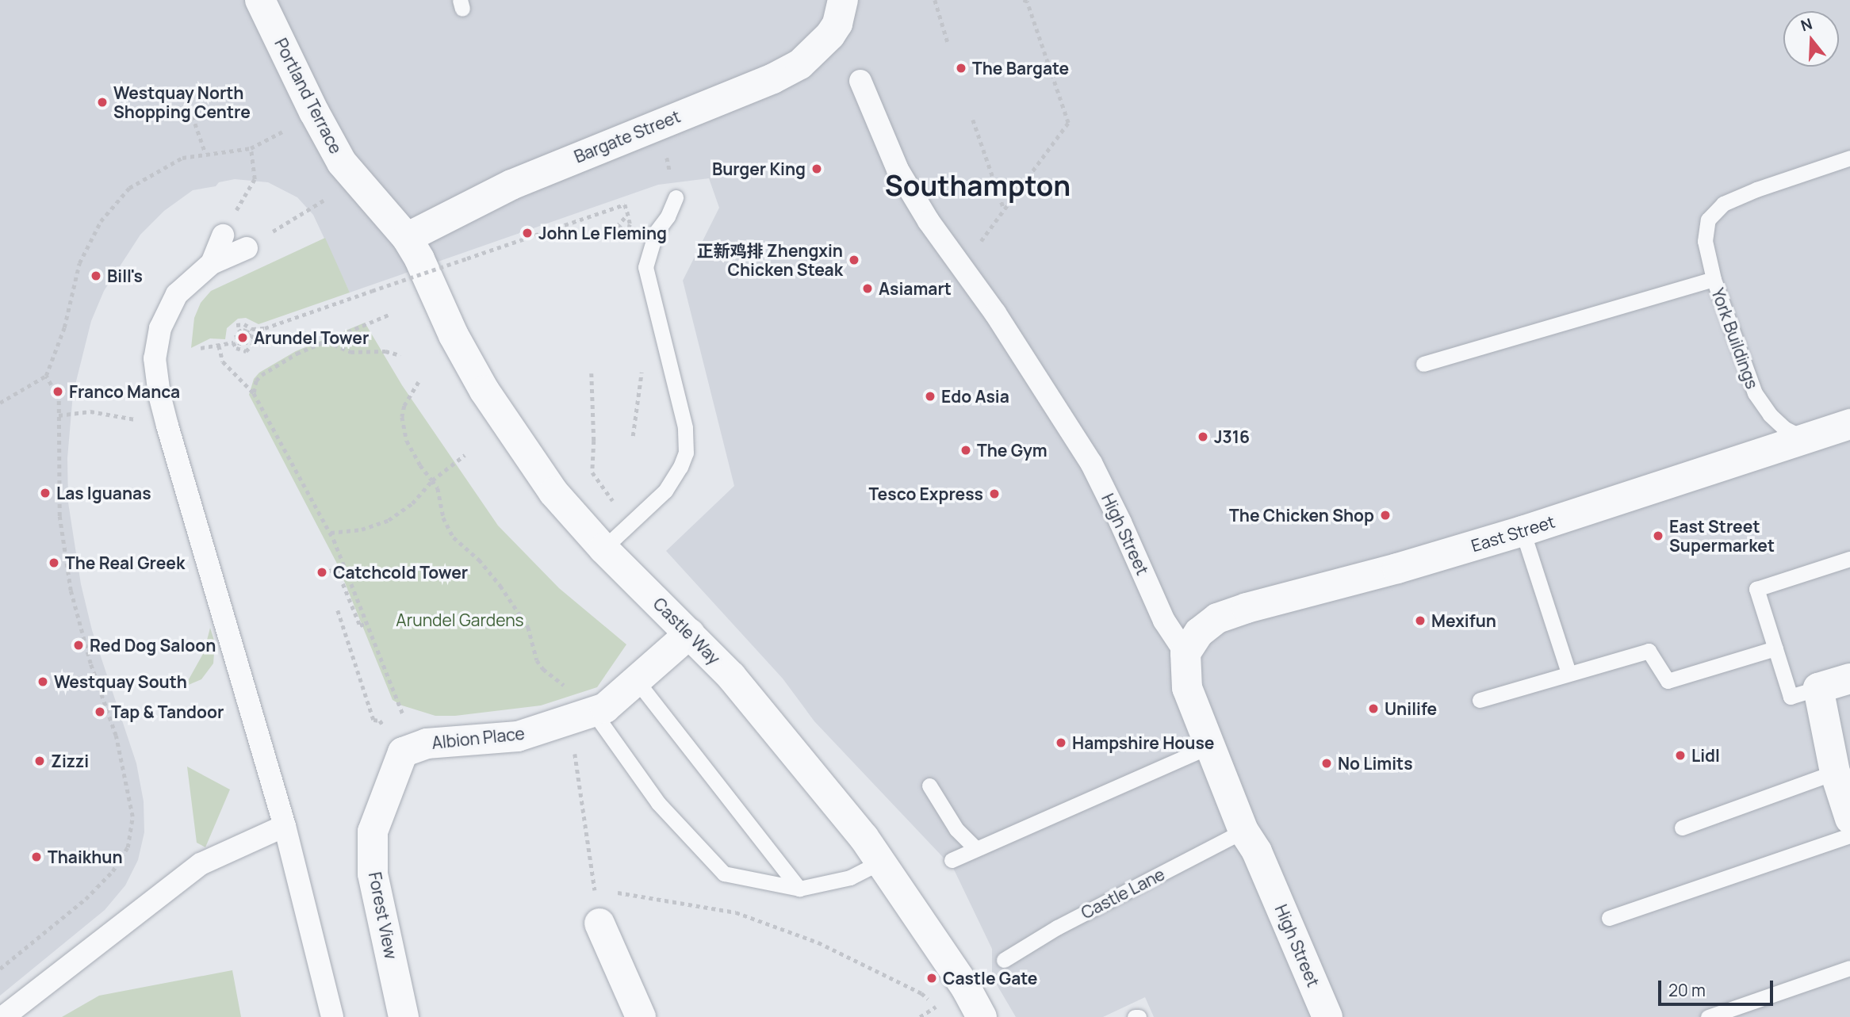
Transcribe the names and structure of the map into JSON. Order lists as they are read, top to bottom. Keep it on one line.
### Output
{"streets":{"street":["Portland Terrace","Bargate Street","East Street","High Street","Castle Way","Albion Place","Forest View"],"lane":["York Buildings","Castle Lane"]},"crossings":[["Portland Terrace","Bargate Street"],["Portland Terrace","Castle Way"],["Bargate Street","Castle Way"],["York Buildings","East Street"],["East Street","High Street"],["High Street","Castle Lane"],["Castle Way","Albion Place"],["Albion Place","Forest View"]],"districts":["Southampton"],"parks":["Arundel Gardens"],"places":["The Bargate","Westquay North Shopping Centre","Burger King","John Le Fleming","正新鸡排 Zhengxin Chicken Steak","Bill's","Asiamart","Arundel Tower","Franco Manca","Edo Asia","J316","The Gym","Las Iguanas","Tesco Express","The Chicken Shop","East Street Supermarket","The Real Greek","Catchcold Tower","Mexifun","Red Dog Saloon","Westquay South","Unilife","Tap & Tandoor","Hampshire House","Lidl","Zizzi","No Limits","Thaikhun","Castle Gate"],"scale_bar":"20 m","north":"top"}
